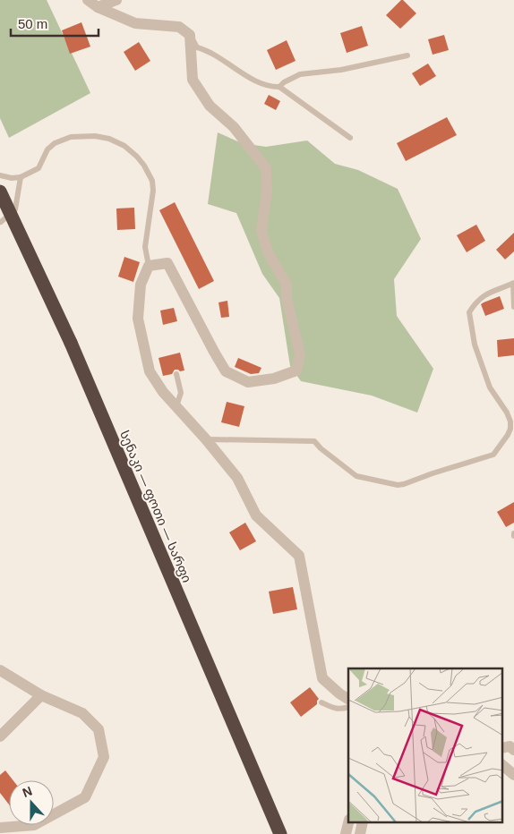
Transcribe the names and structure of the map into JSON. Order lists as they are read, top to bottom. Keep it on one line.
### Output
{"streets":{"highway":["სენაკი — ფოთი — სარფი"]},"scale_bar":"50 m","north":"top"}
